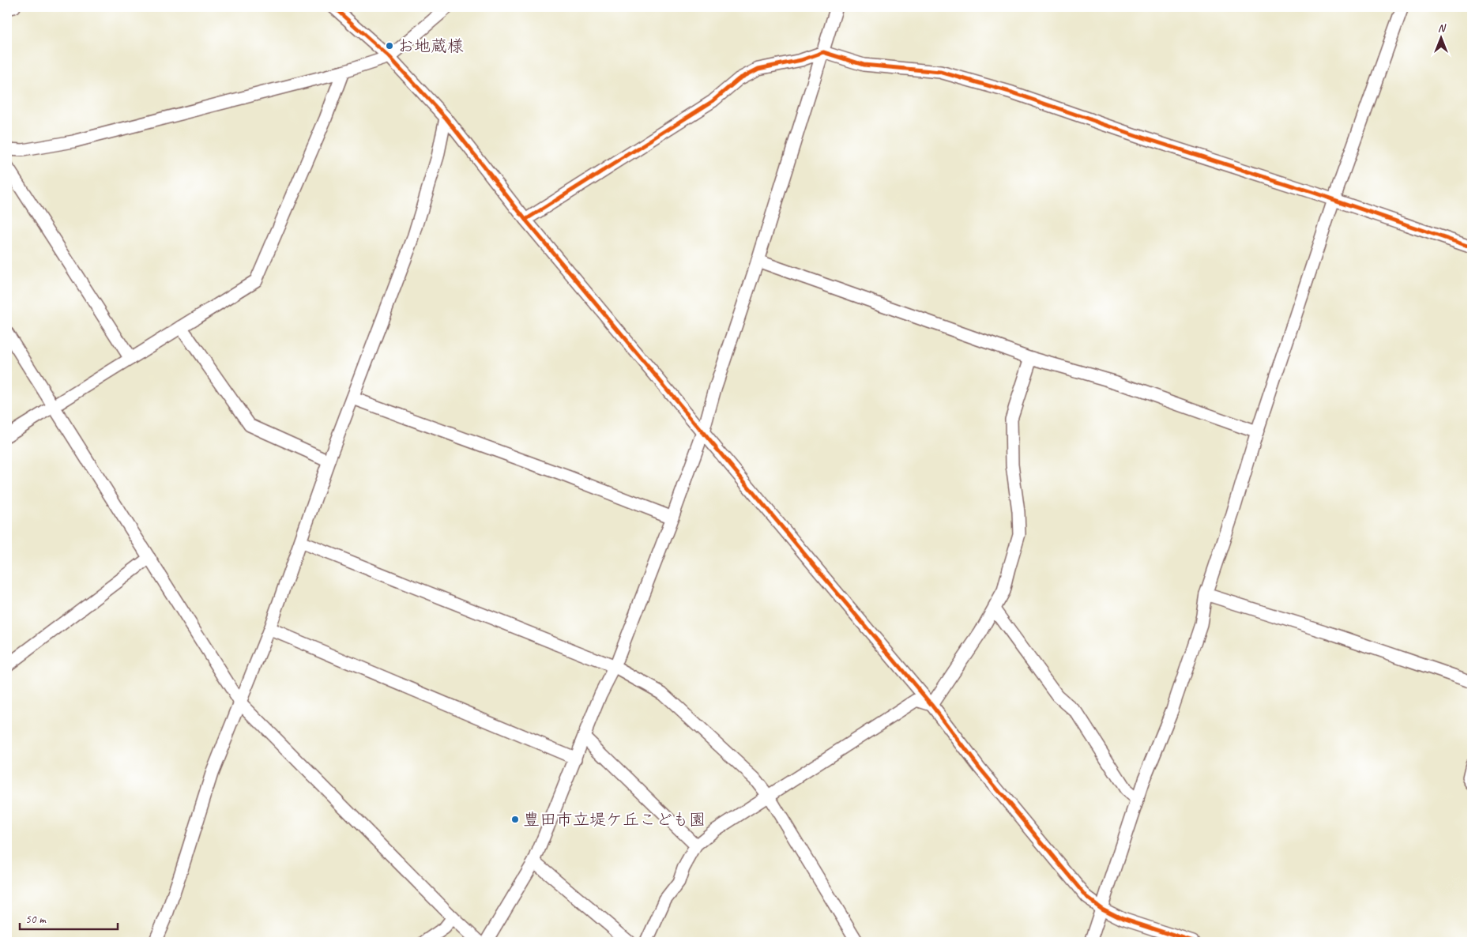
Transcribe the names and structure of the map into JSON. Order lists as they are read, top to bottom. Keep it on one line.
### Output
{"places":["お地蔵様","豊田市立堤ケ丘こども園"],"scale_bar":"50 m","north":"top"}
